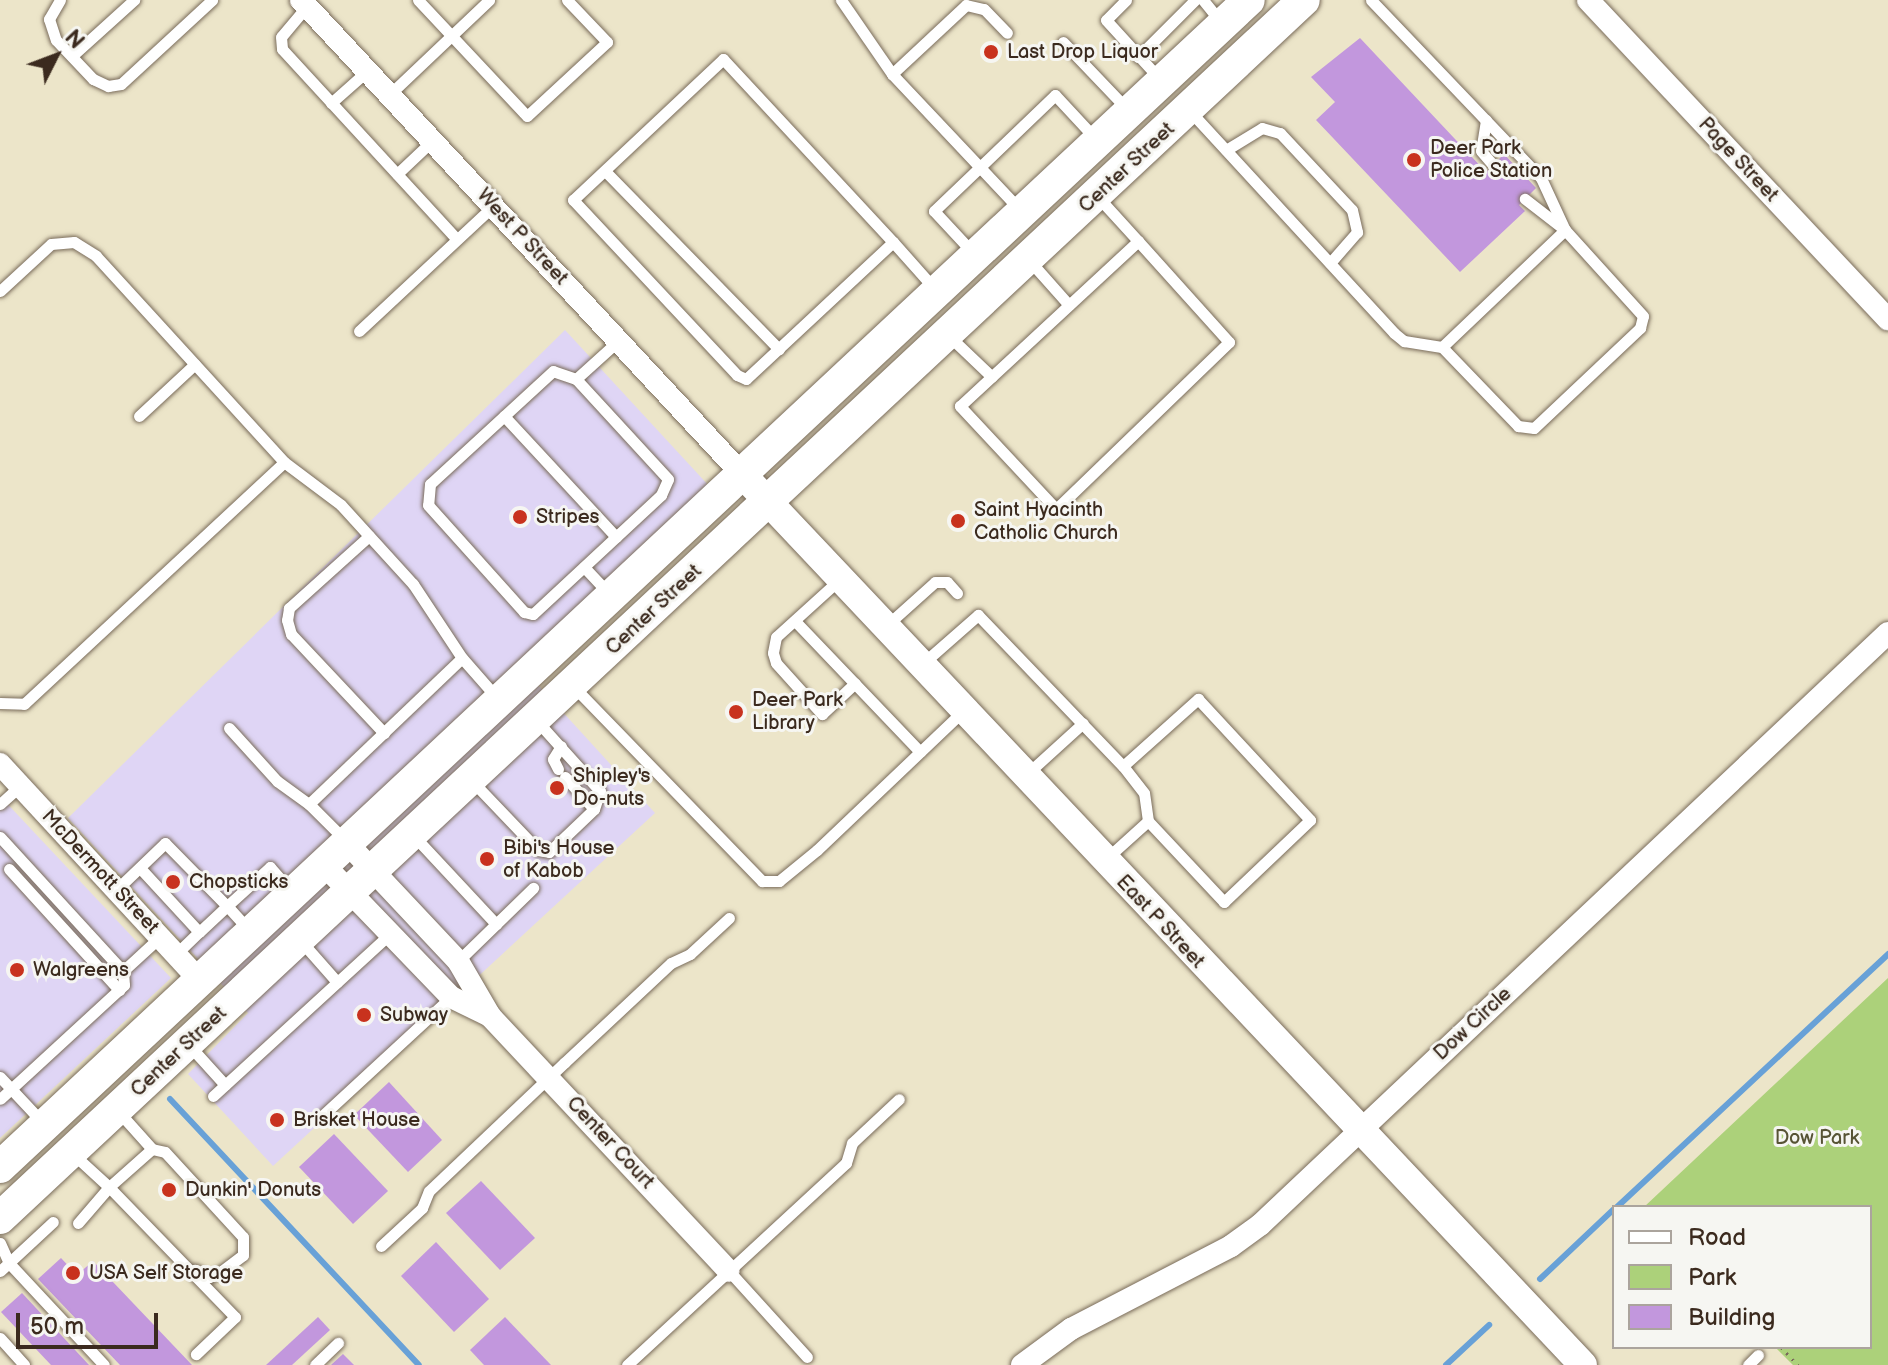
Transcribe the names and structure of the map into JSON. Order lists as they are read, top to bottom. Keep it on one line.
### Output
{"streets":{"main road":["Center Street"],"street":["Page Street","West P Street","McDermott Street","East P Street","Dow Circle","Center Court"]},"crossings":[["Center Street","West P Street"],["Center Street","McDermott Street"],["Center Street","East P Street"],["Center Street","Center Court"],["West P Street","East P Street"],["East P Street","Dow Circle"]],"parks":["Dow Park"],"places":["Last Drop Liquor","Deer Park Police Station","Stripes","Saint Hyacinth Catholic Church","Deer Park Library","Shipley's Do-nuts","Bibi's House of Kabob","Chopsticks","Walgreens","Subway","Brisket House","Dunkin' Donuts","USA Self Storage"],"legend":["Road","Park","Building"],"scale_bar":"50 m","north":"top right"}
